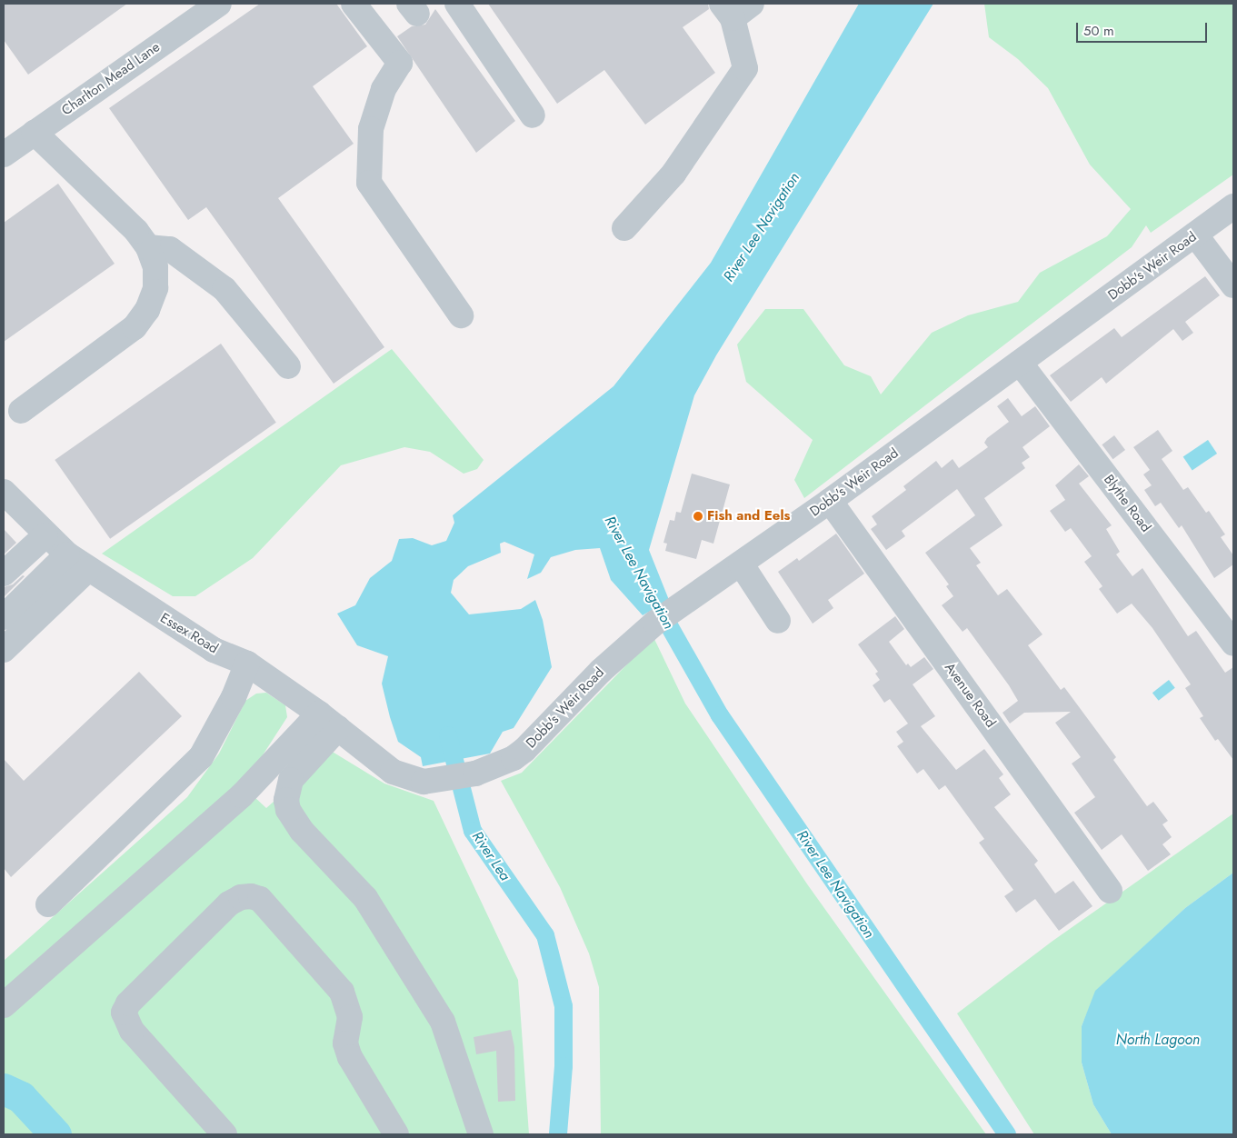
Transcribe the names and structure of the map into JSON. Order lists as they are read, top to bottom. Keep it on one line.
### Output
{"streets":{"street":["Charlton Mead Lane","Dobb's Weir Road","Blythe Road","Essex Road","Avenue Road"]},"crossings":[["Dobb's Weir Road","Blythe Road"],["Dobb's Weir Road","Essex Road"],["Dobb's Weir Road","Avenue Road"]],"water":["River Lee Navigation","River Lea","North Lagoon"],"places":["Fish and Eels"],"scale_bar":"50 m"}
